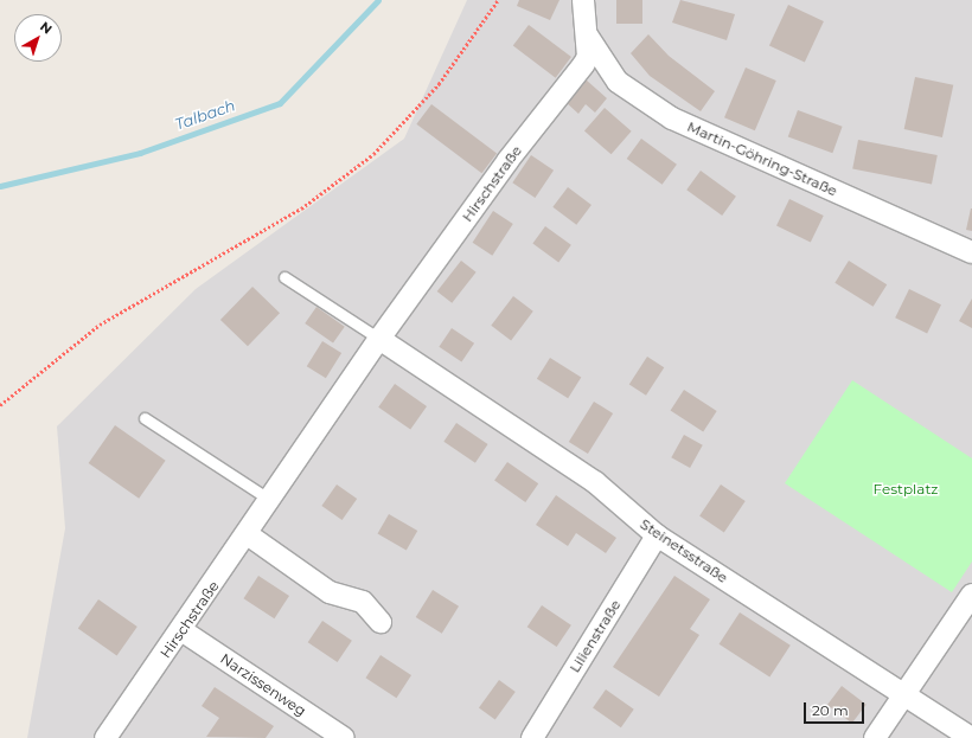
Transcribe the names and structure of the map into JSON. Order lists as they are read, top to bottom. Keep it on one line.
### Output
{"streets":{"street":["Martin-Göhring-Straße","Hirschstraße","Steinetsstraße","Lilienstraße","Narzissenweg"]},"crossings":[["Martin-Göhring-Straße","Hirschstraße"],["Hirschstraße","Steinetsstraße"],["Hirschstraße","Narzissenweg"],["Steinetsstraße","Lilienstraße"]],"water":["Talbach"],"parks":["Festplatz"],"scale_bar":"20 m","north":"top right"}
